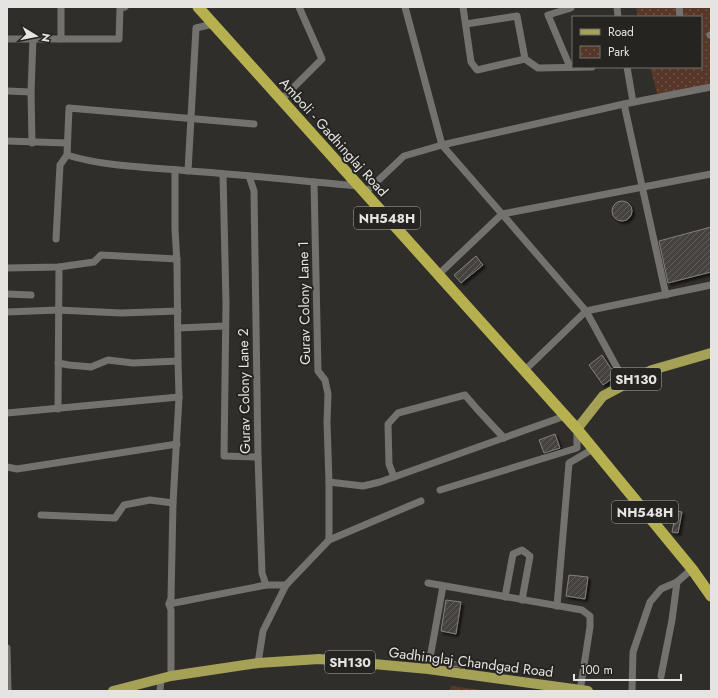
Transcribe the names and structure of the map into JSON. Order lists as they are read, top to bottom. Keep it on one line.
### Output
{"streets":{"highway":["Amboli - Gadhinglaj Road","NH548H"],"main road":["SH130","Gadhinglaj Chandgad Road"],"street":["Gurav Colony Lane 1","Gurav Colony Lane 2"]},"crossings":[["Amboli - Gadhinglaj Road","NH548H"],["Amboli - Gadhinglaj Road","SH130"],["NH548H","SH130"]],"legend":["Road","Park"],"scale_bar":"100 m","north":"right"}
